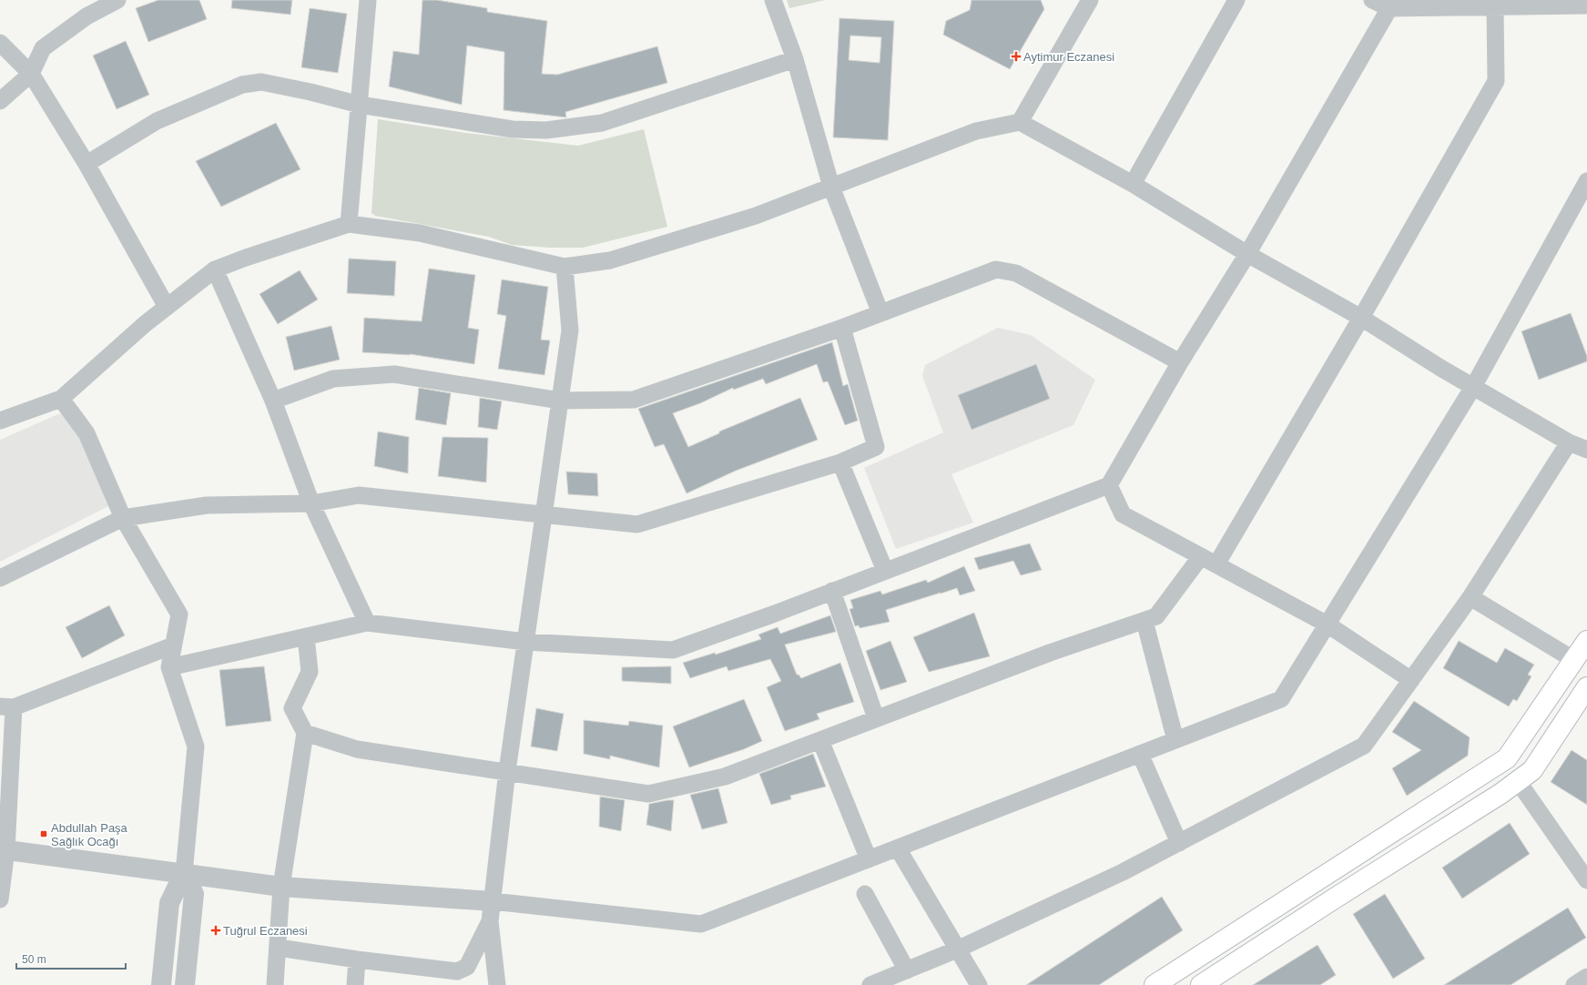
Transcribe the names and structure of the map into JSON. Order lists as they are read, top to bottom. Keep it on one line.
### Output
{"places":{"health":["Aytimur Eczanesi","Tuğrul Eczanesi"],"transit":["Abdullah Paşa Sağlık Ocağı"]},"scale_bar":"50 m"}
